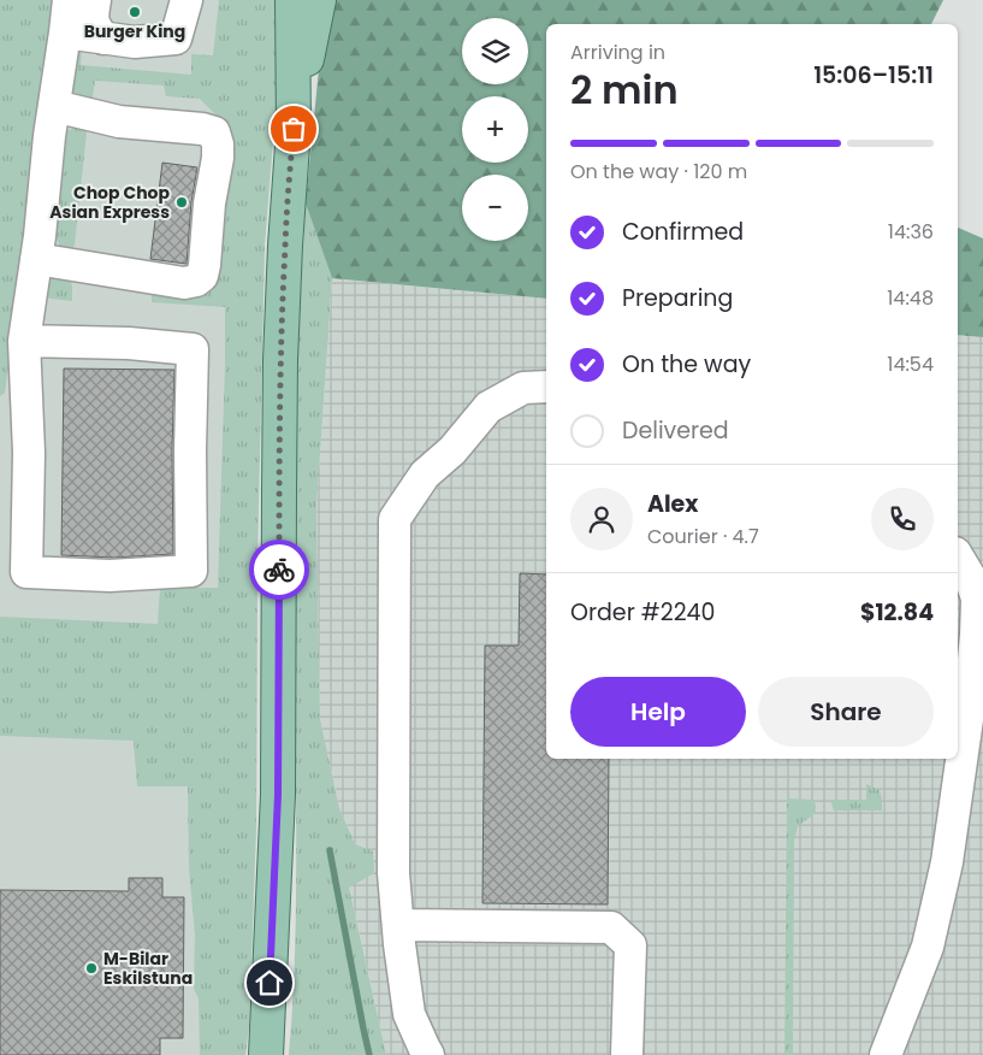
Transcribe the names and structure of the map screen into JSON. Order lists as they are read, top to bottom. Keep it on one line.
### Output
{"places":["Burger King","Chop Chop Asian Express","M-Bilar Eskilstuna"],"page":{"map_buttons":["+","−"],"heading":["2 min","Arriving in","15:06–15:11"],"panel":["Alex","Courier · 4.7","Order #2240","$12.84"],"bar":"On the way · 120 m","list":[["Confirmed","14:36"],["Preparing","14:48"],["On the way","14:54"],"Delivered"],"buttons":["Help","Share"]}}
